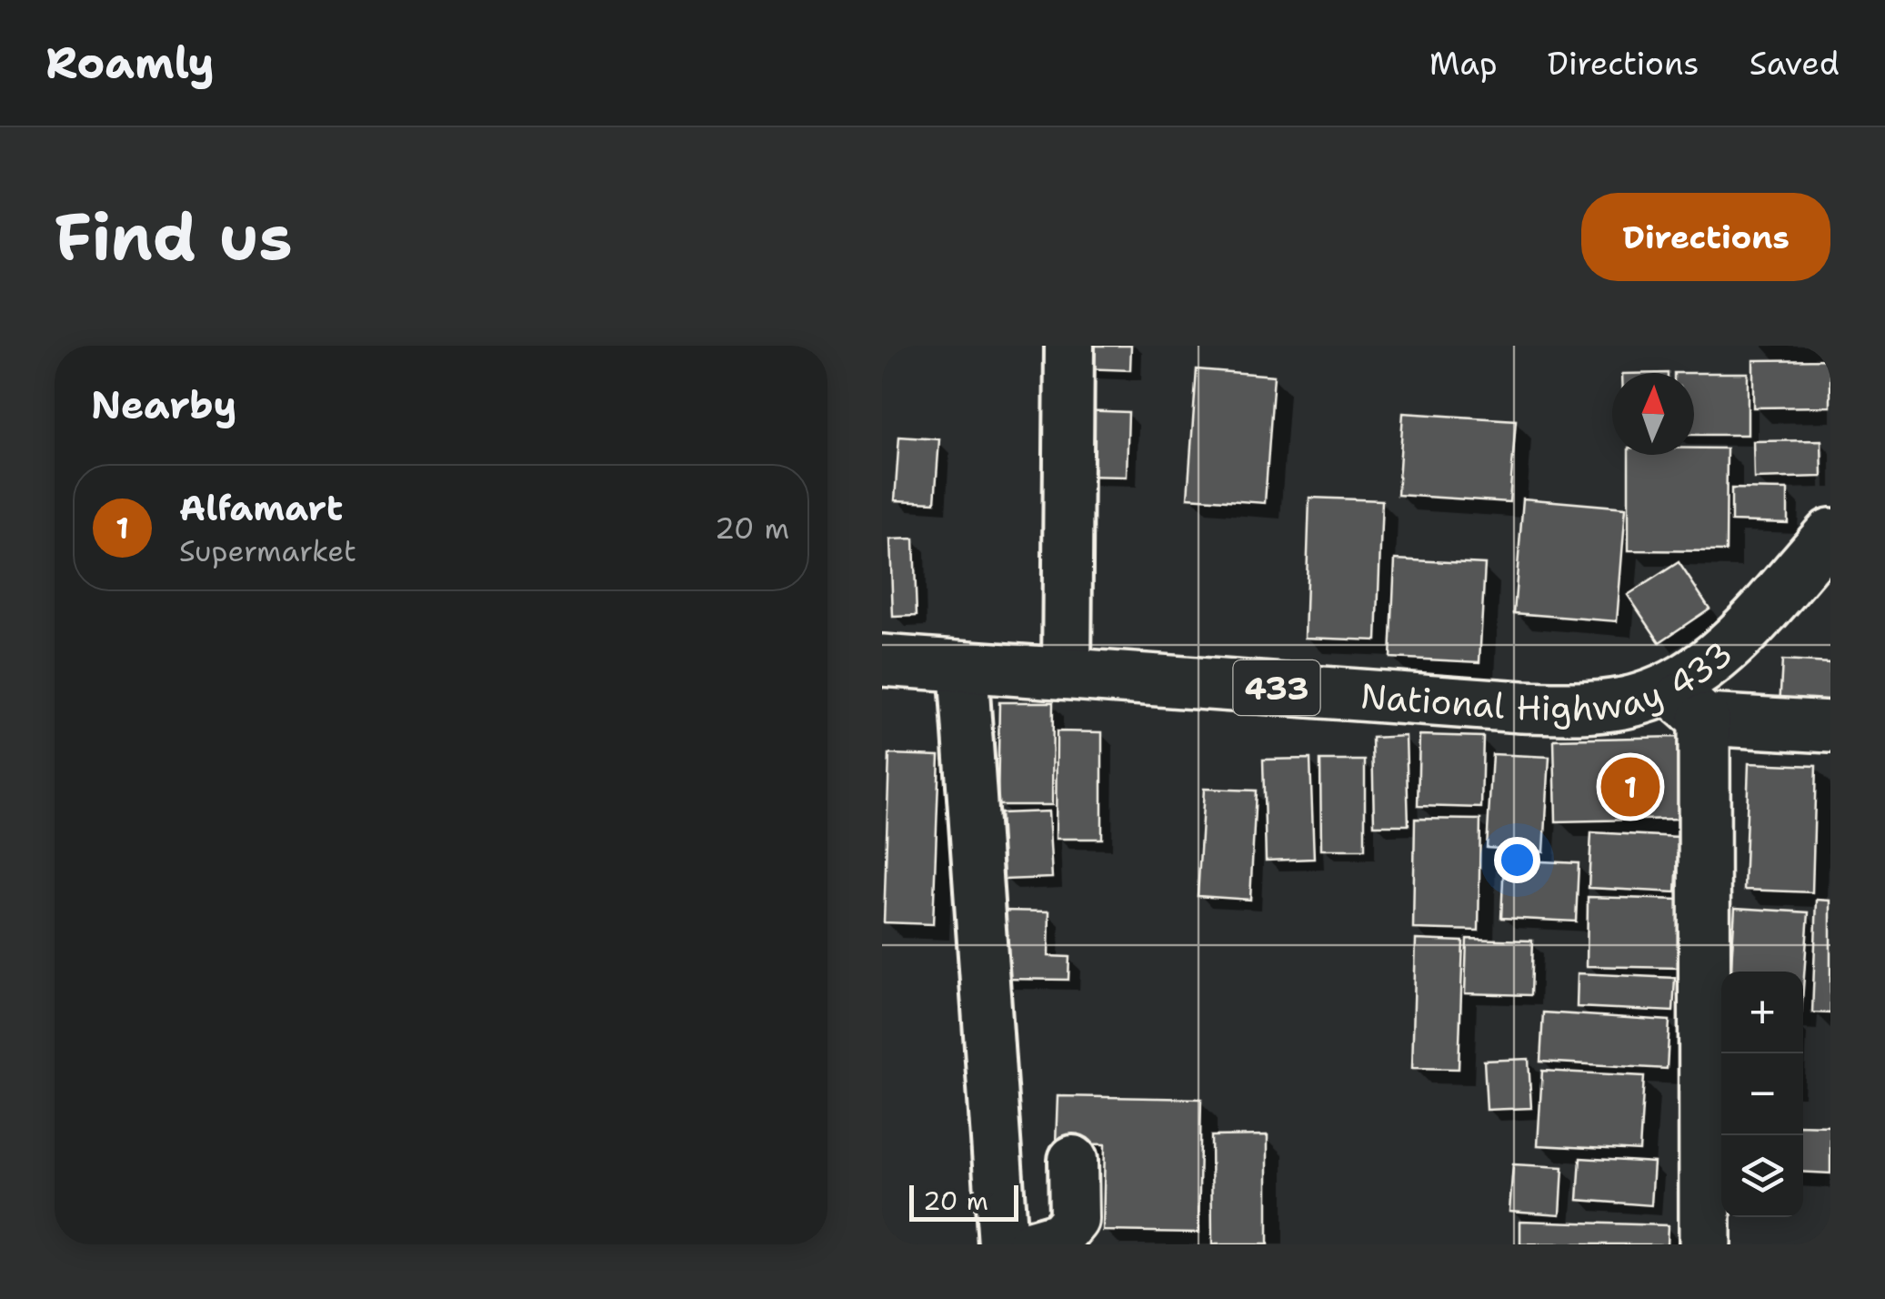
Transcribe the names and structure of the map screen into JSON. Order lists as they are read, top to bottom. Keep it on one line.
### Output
{"streets":{"main road":["National Highway 433","433"]},"scale_bar":"20 m","north":"top","page":{"header":"Roamly","nav":["Map","Directions","Saved"],"buttons":"Directions","title":"Find us","heading":"Nearby","list":[{"mark":"1","name":"Alfamart","note":"Supermarket","value":"20 m"}],"pins":"1","map_buttons":["+","−"],"scale":"20 m"}}
